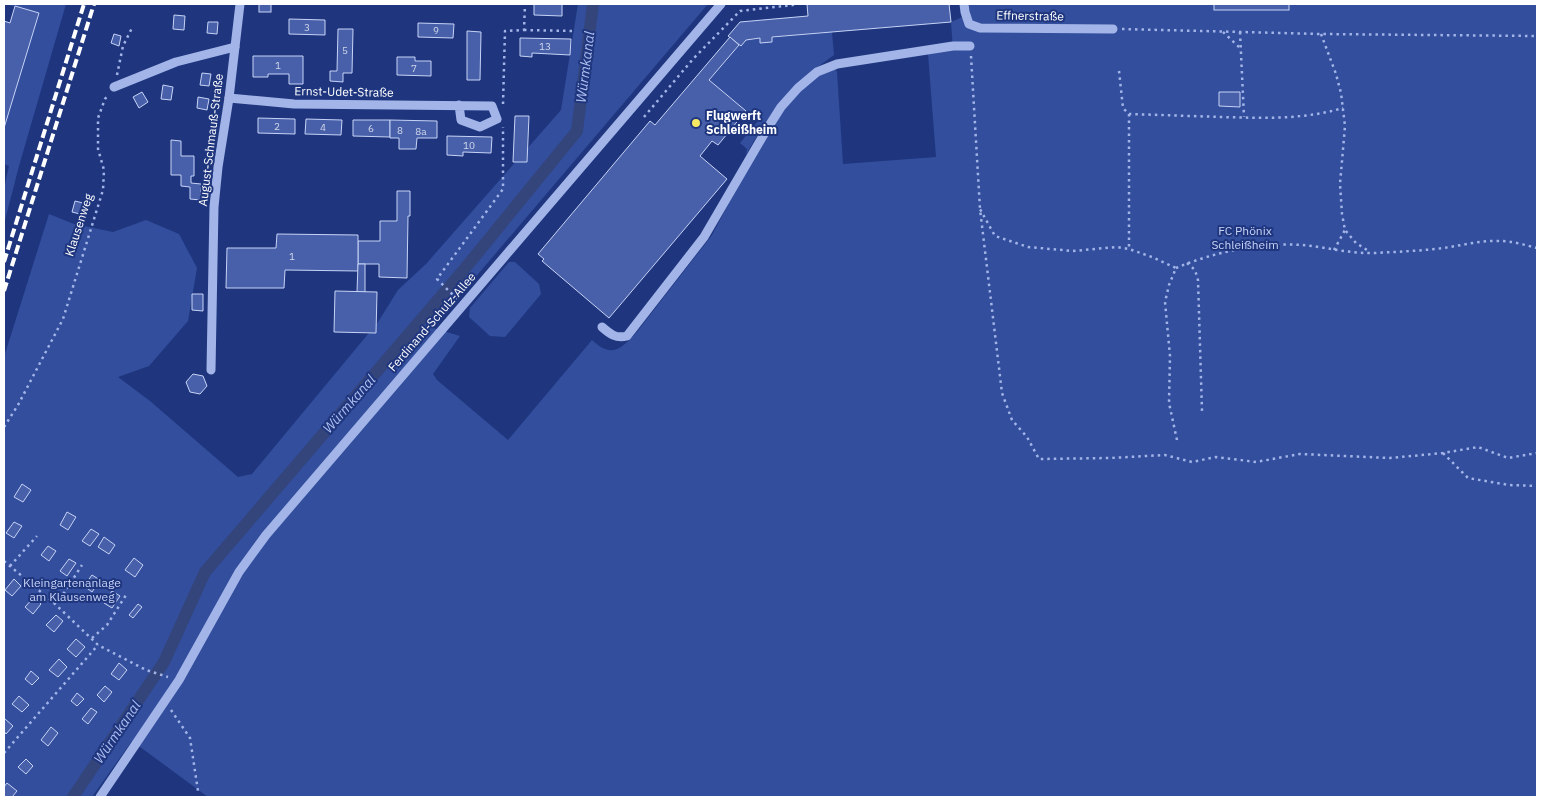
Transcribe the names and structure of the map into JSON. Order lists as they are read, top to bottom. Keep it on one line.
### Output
{"streets":{"street":["Effnerstraße","Ernst-Udet-Straße","August-Schmauß-Straße","Ferdinand-Schulz-Allee"],"path":["Klausenweg"]},"crossings":[["Ernst-Udet-Straße","August-Schmauß-Straße"]],"water":["Würmkanal"],"parks":["FC Phönix Schleißheim","Kleingartenanlage am Klausenweg"],"places":["Flugwerft Schleißheim"],"house_numbers":["3","9","13","5","1","7","2","4","6","8","8a","10","1"]}
